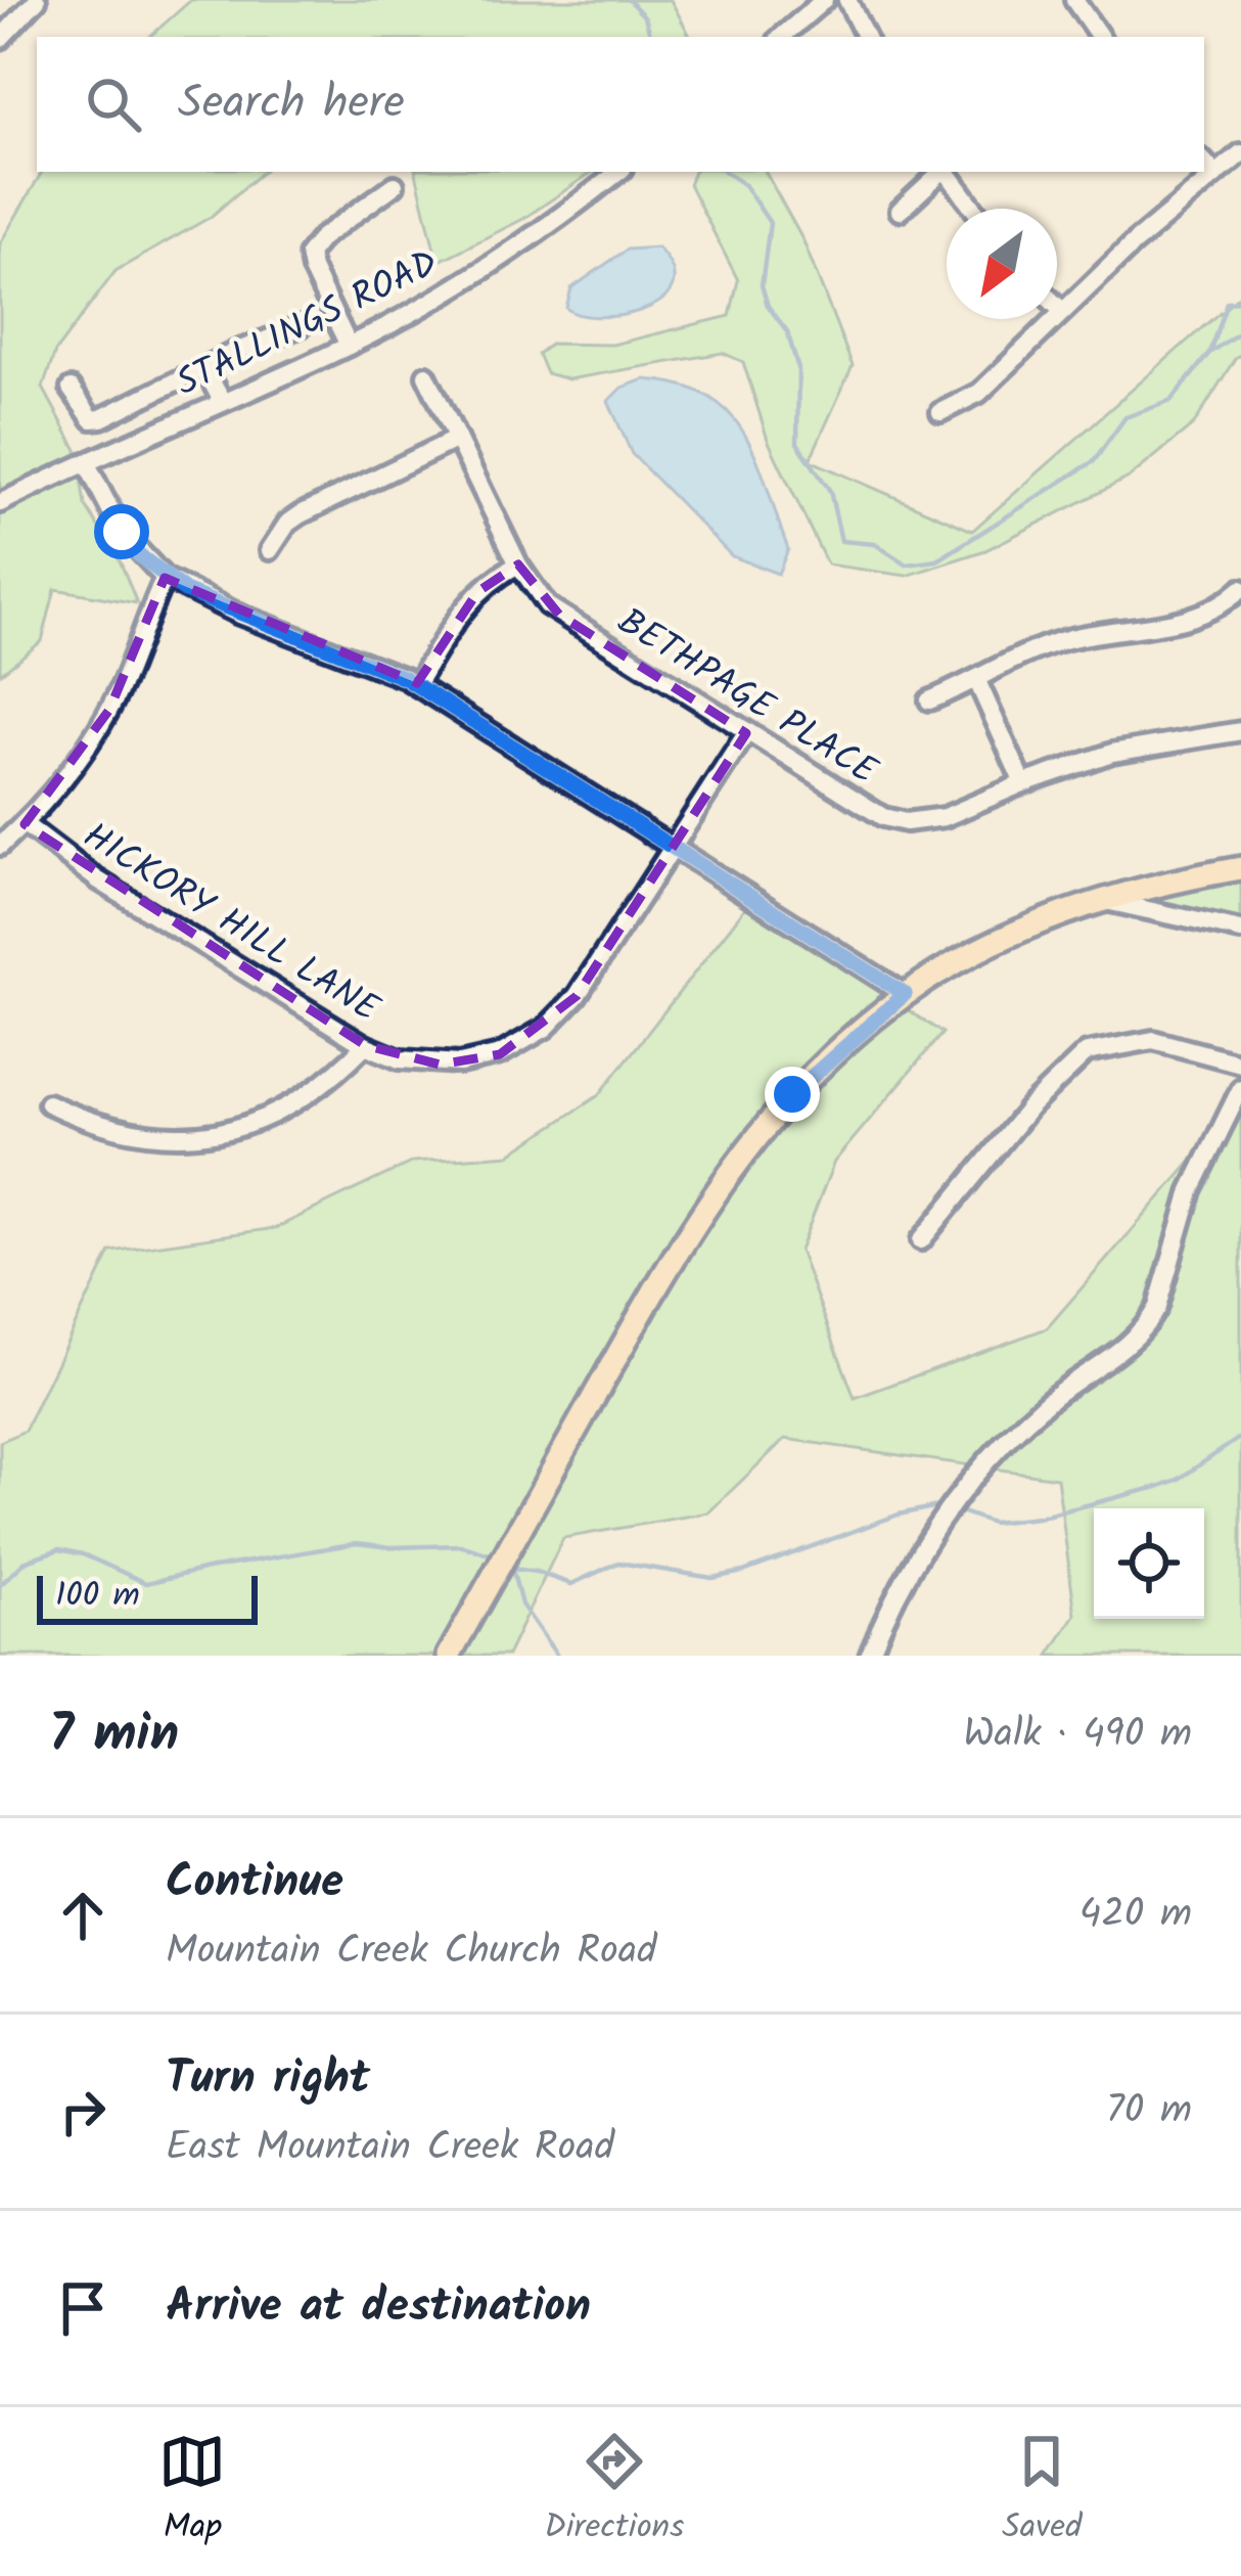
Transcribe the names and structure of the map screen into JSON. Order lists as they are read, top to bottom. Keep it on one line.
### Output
{"streets":{"street":["STALLINGS ROAD","BETHPAGE PLACE","HICKORY HILL LANE"]},"crossings":[["BETHPAGE PLACE","HICKORY HILL LANE"]],"scale_bar":"100 m","north":"bottom left","page":{"search":"Search here","scale":"100 m","heading":["7 min","Walk · 490 m"],"list":[["Continue","Mountain Creek Church Road","420 m"],["Turn right","East Mountain Creek Road","70 m"],"Arrive at destination"],"nav":["Map","Directions","Saved"]}}
